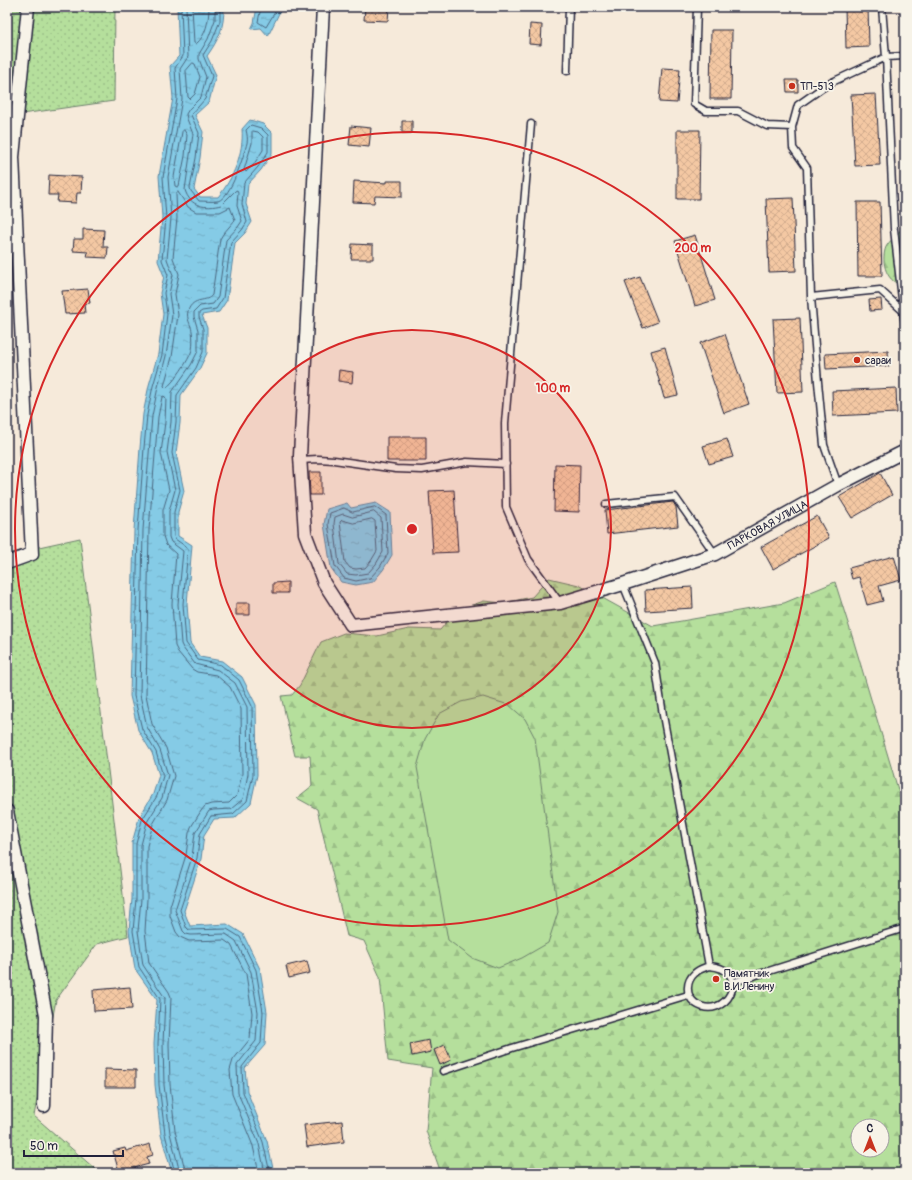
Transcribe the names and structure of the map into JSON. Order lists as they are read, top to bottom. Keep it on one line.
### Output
{"streets":{"street":["ПАРКОВАЯ УЛИЦА"]},"places":["ТП-513","сараи","Памятник В.И.Ленину"],"scale_bar":"50 m","north":"top","rings":["200 m","100 m"]}
